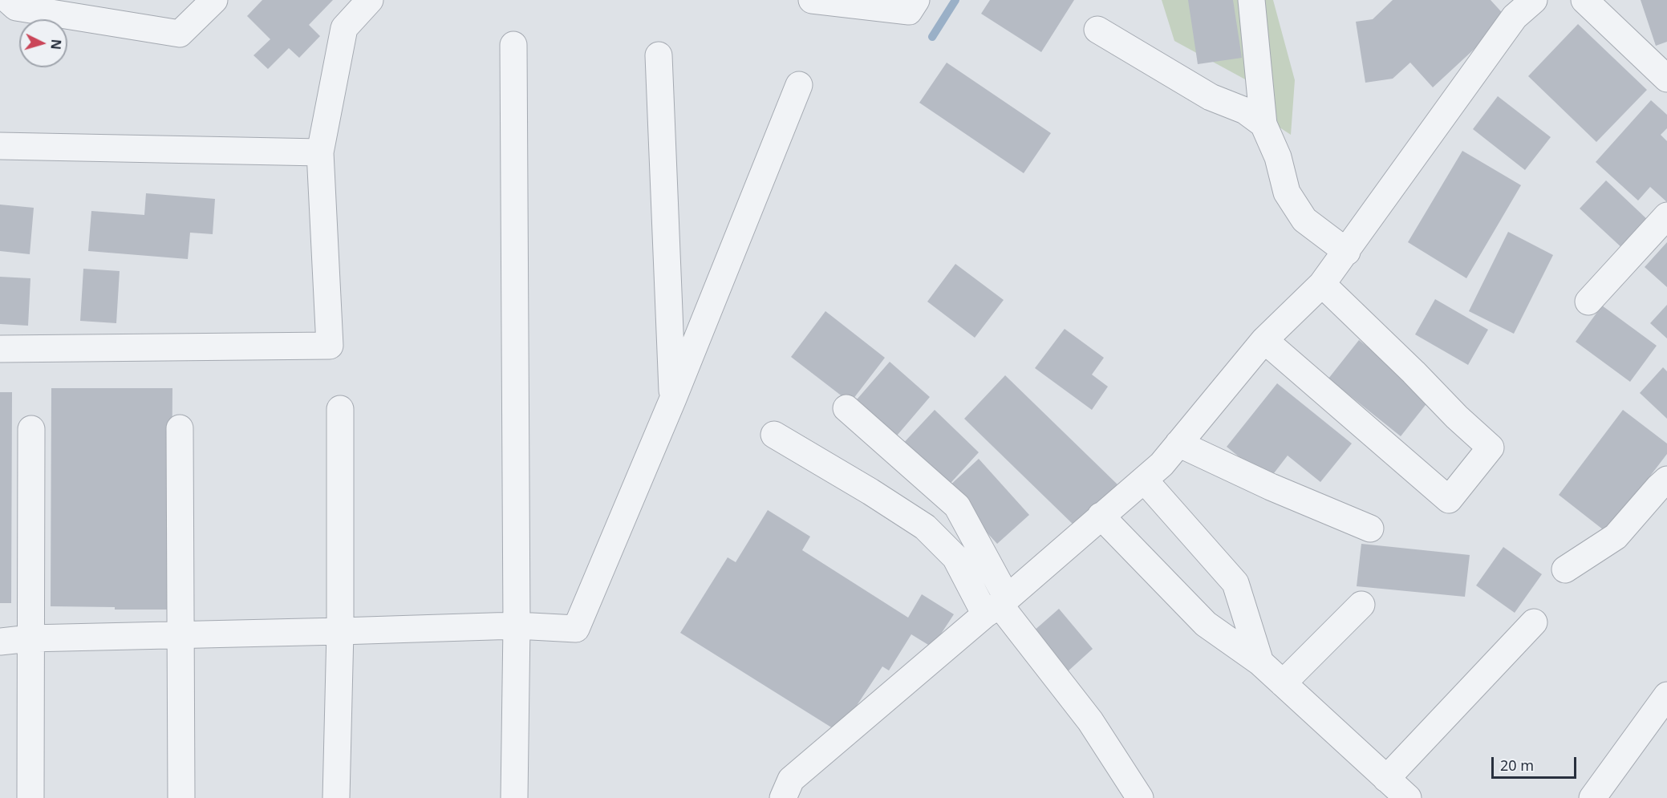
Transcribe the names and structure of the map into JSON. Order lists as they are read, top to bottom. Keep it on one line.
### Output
{"scale_bar":"20 m","north":"right"}
